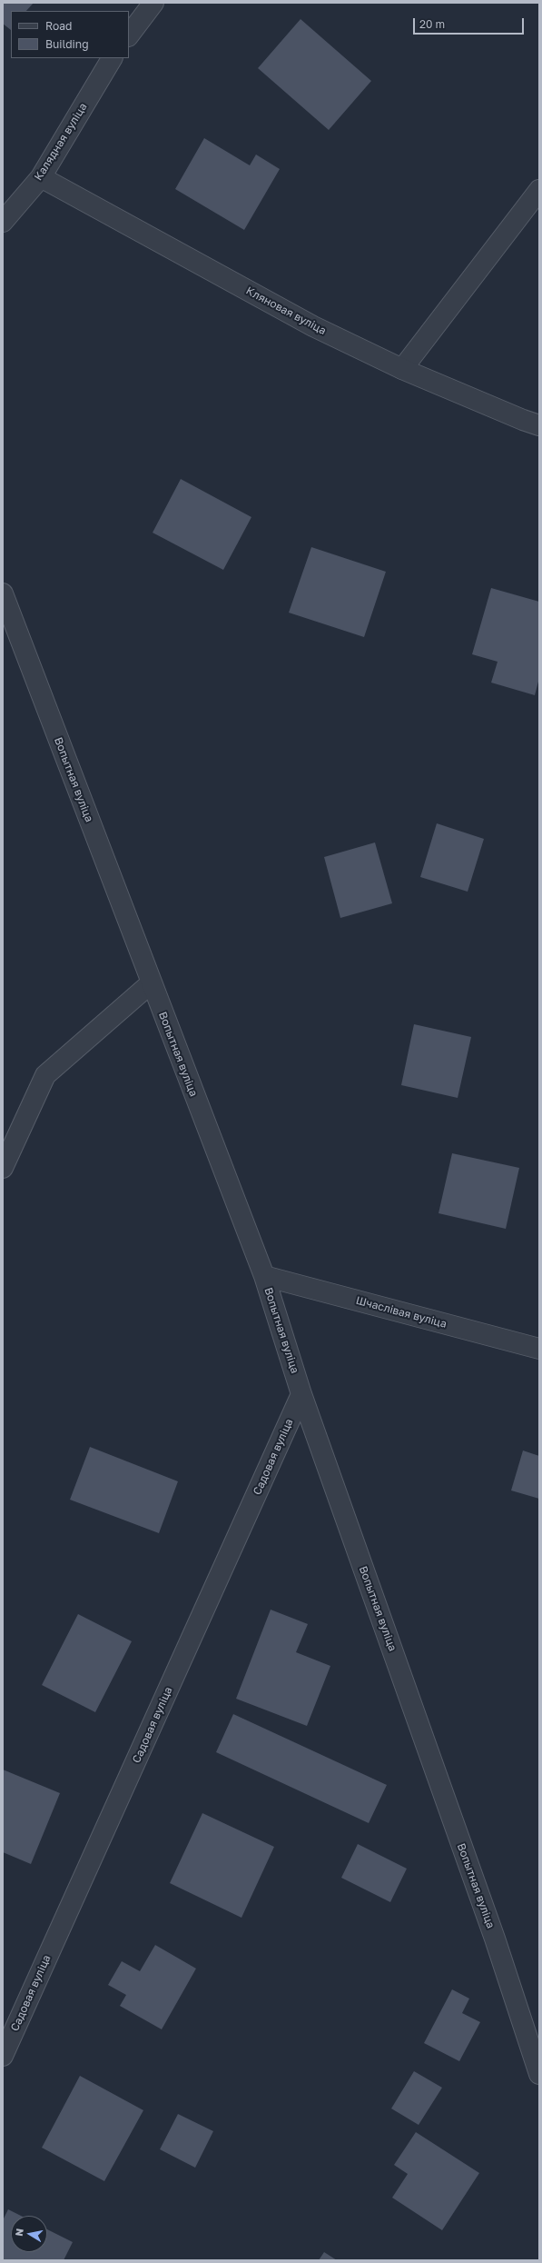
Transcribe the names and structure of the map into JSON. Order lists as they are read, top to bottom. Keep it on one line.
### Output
{"streets":{"street":["Калядная вуліца","Кляновая вуліца","Вопытная вуліца","Шчаслівая вуліца","Садовая вуліца"]},"crossings":[["Калядная вуліца","Кляновая вуліца"],["Вопытная вуліца","Шчаслівая вуліца"],["Вопытная вуліца","Садовая вуліца"]],"legend":["Road","Building"],"scale_bar":"20 m","north":"left"}
